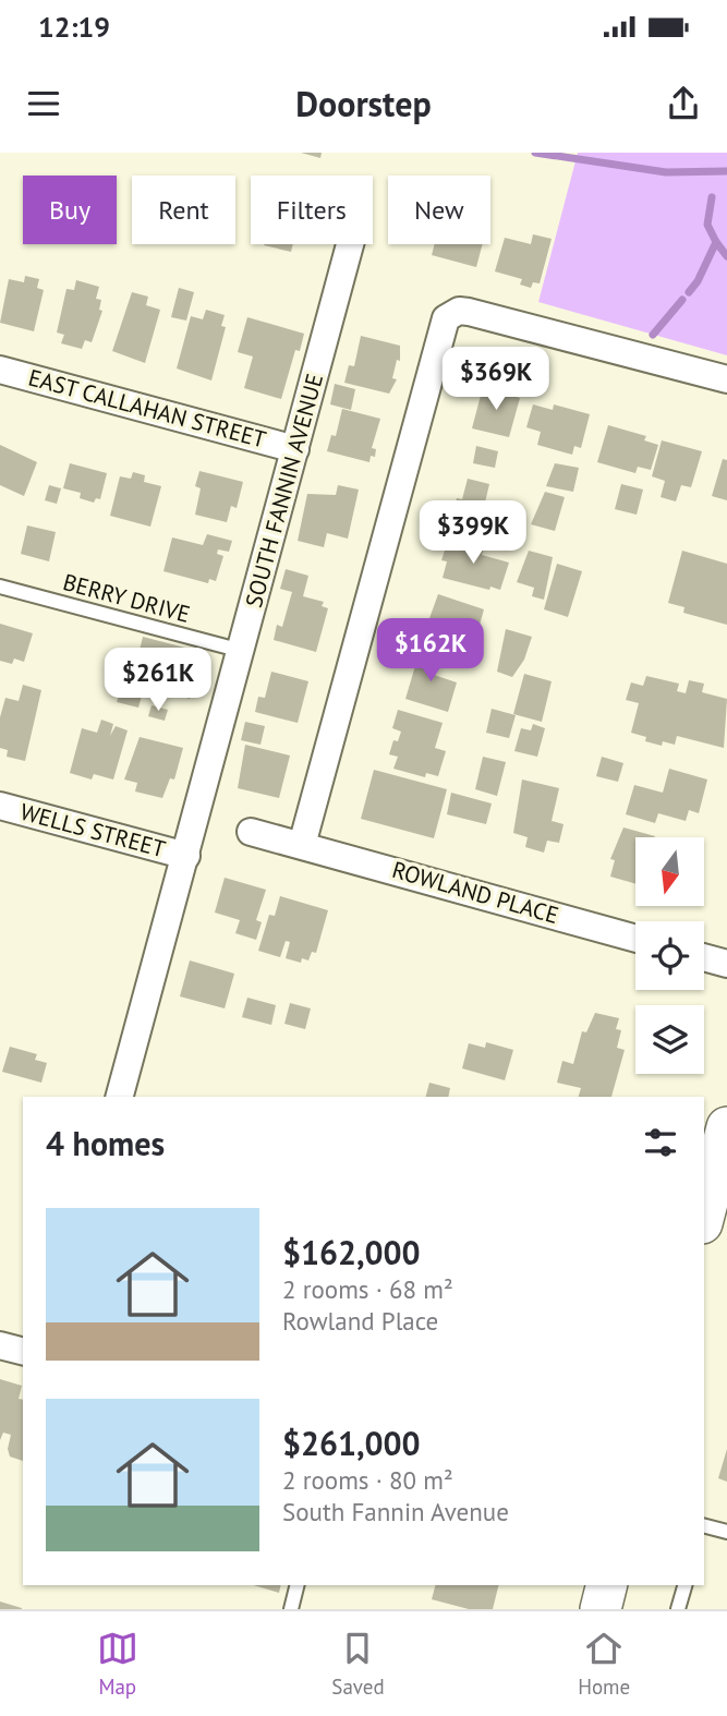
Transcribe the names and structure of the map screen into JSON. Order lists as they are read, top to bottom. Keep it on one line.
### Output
{"streets":{"street":["EAST CALLAHAN STREET","SOUTH FANNIN AVENUE","WELLS STREET","ROWLAND PLACE"],"lane":["BERRY DRIVE"]},"crossings":[["EAST CALLAHAN STREET","SOUTH FANNIN AVENUE"],["SOUTH FANNIN AVENUE","BERRY DRIVE"],["SOUTH FANNIN AVENUE","WELLS STREET"]],"north":"bottom","page":{"status":"12:19","header":"Doorstep","chip":["Buy","Rent","Filters","New"],"price":["$369K","$399K","$162K","$261K"],"heading":"4 homes","list":[{"name":"$162,000","note":"2 rooms · 68 m² · Rowland Place"},{"name":"$261,000","note":"2 rooms · 80 m² · South Fannin Avenue"}],"tabs":["Map","Saved","Home"]}}
